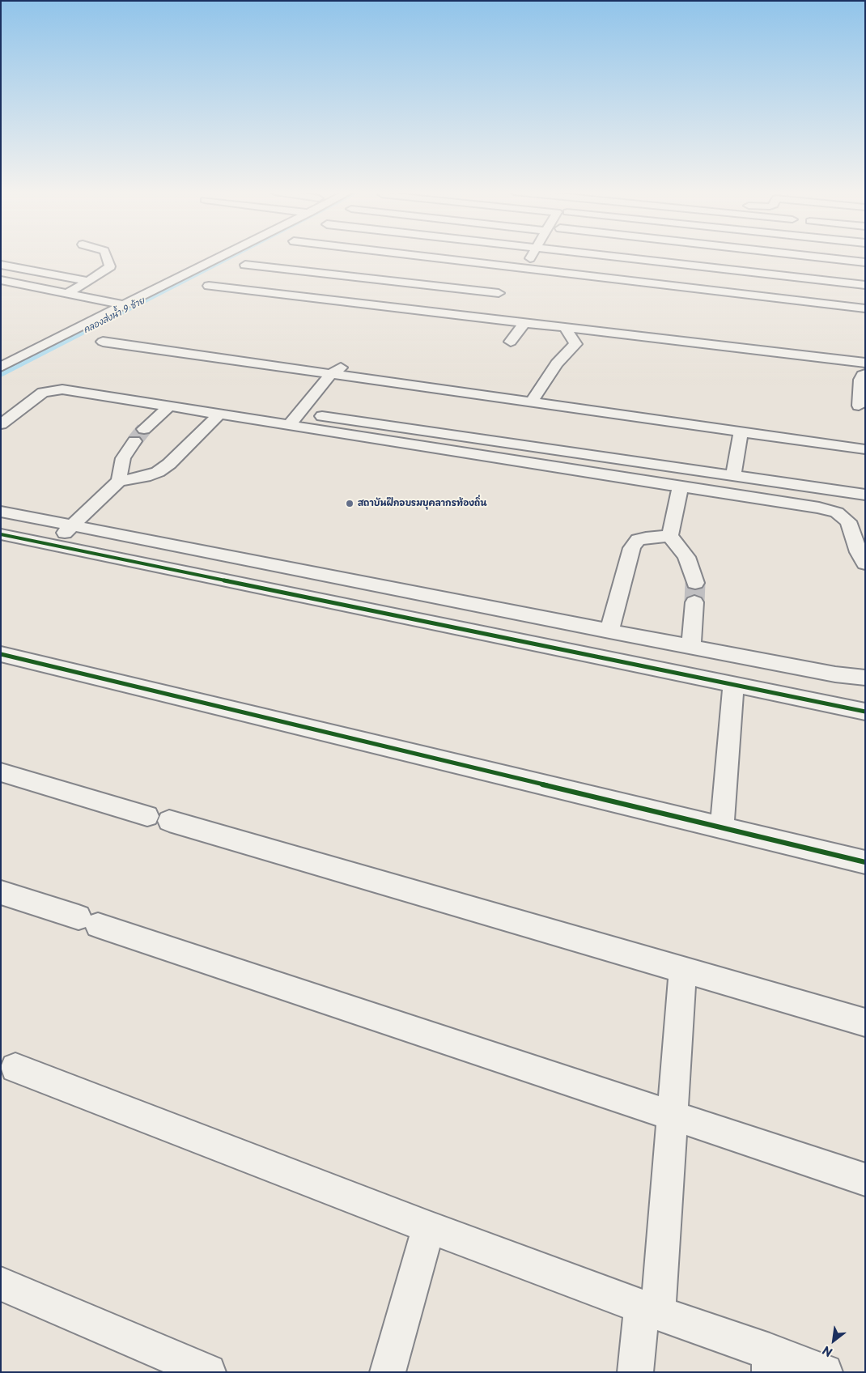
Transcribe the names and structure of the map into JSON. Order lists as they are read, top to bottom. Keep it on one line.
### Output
{"water":["คลองส่งน้ำ 9 ซ้าย"],"places":["สถาบันฝึกอบรมบุคลากรท้องถิ่น"],"north":"bottom left"}
